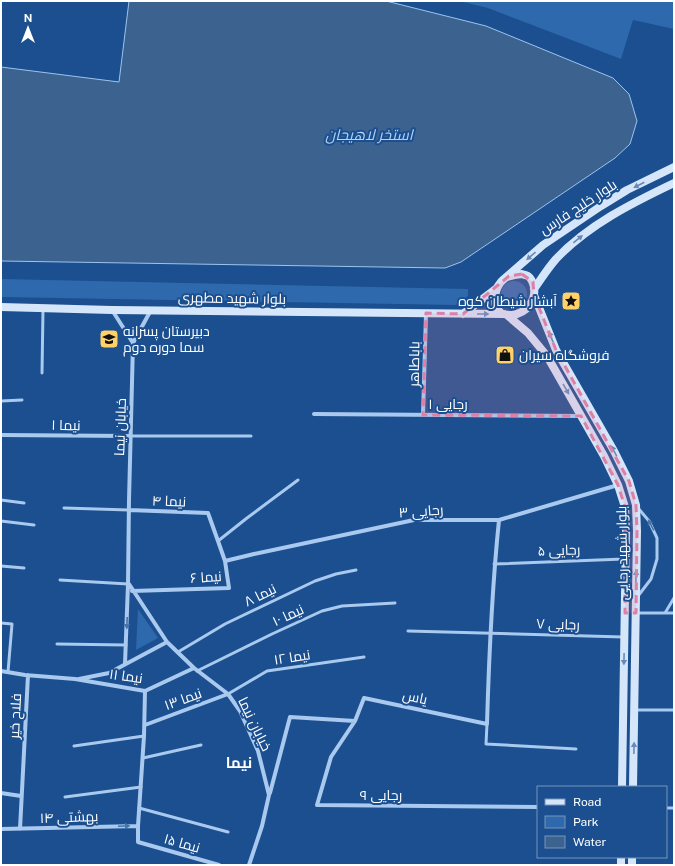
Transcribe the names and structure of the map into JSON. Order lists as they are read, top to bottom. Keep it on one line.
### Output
{"streets":{"main road":["بلوار خلیج فارس","بلوار شهید مطهری","بلوار شهید رجایی"],"street":["باباطاهر","رجایی ۱","نیما ۱","خیابان نیما","نیما ۴","رجایی ۳","نیما ۶","نیما ۱۱","یاس","نیما ۱۳","فلاح خیر","رجایی ۹","بهشتی ۱۴","نیما ۱۵"],"lane":["رجایی ۵","نیما ۸","نیما ۱۰","رجایی ۷","نیما ۱۲"]},"crossings":[["بلوار خلیج فارس","بلوار شهید مطهری"],["بلوار خلیج فارس","بلوار شهید رجایی"],["بلوار شهید مطهری","باباطاهر"],["بلوار شهید مطهری","خیابان نیما"],["بلوار شهید مطهری","بلوار شهید رجایی"],["باباطاهر","رجایی ۱"],["رجایی ۱","بلوار شهید رجایی"],["نیما ۱","خیابان نیما"],["خیابان نیما","نیما ۴"],["خیابان نیما","نیما ۶"],["خیابان نیما","نیما ۸"],["خیابان نیما","نیما ۱۰"],["خیابان نیما","نیما ۱۲"],["خیابان نیما","نیما ۱۱"],["خیابان نیما","نیما ۱۳"],["نیما ۴","نیما ۶"],["رجایی ۳","بلوار شهید رجایی"],["رجایی ۳","نیما ۶"],["رجایی ۵","بلوار شهید رجایی"],["بلوار شهید رجایی","رجایی ۷"],["نیما ۱۰","نیما ۱۱"],["نیما ۱۲","نیما ۱۳"],["یاس","رجایی ۹"],["فلاح خیر","بهشتی ۱۴"],["بهشتی ۱۴","نیما ۱۵"]],"one_way":["بهشتی ۱۴"],"districts":["نیما"],"water":["استخر لاهیجان"],"places":{"place":["آبشار شیطان کوه"],"school or university":["دبیرستان پسرانه سما دوره دوم"],"shop":["فروشگاه سیران"]},"legend":["Road","Park","Water"],"north":"top"}
